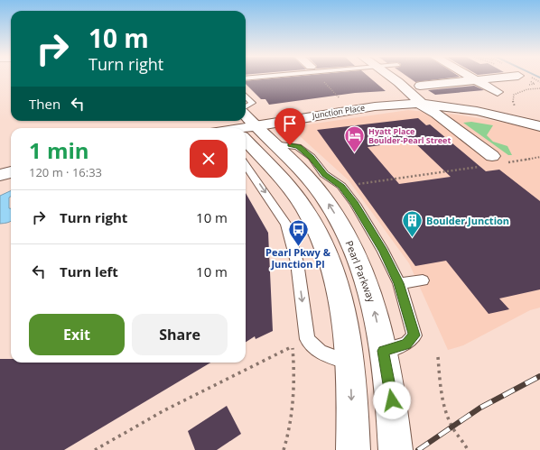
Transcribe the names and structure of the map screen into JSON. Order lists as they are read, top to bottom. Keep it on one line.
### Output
{"streets":{"street":["Junction Place","Pearl Parkway"]},"crossings":[["Junction Place","Pearl Parkway"]],"places":{"hotel":["Hyatt Place Boulder-Pearl Street"],"building":["Boulder Junction"],"bus stop":["Pearl Pkwy & Junction Pl"]},"page":{"turn":["10 m","Turn right"],"then":"Then","heading":["1 min","120 m · 16:33"],"list":[{"name":"Turn right","value":"10 m"},{"name":"Turn left","value":"10 m"}],"buttons":["Exit","Share"]}}
